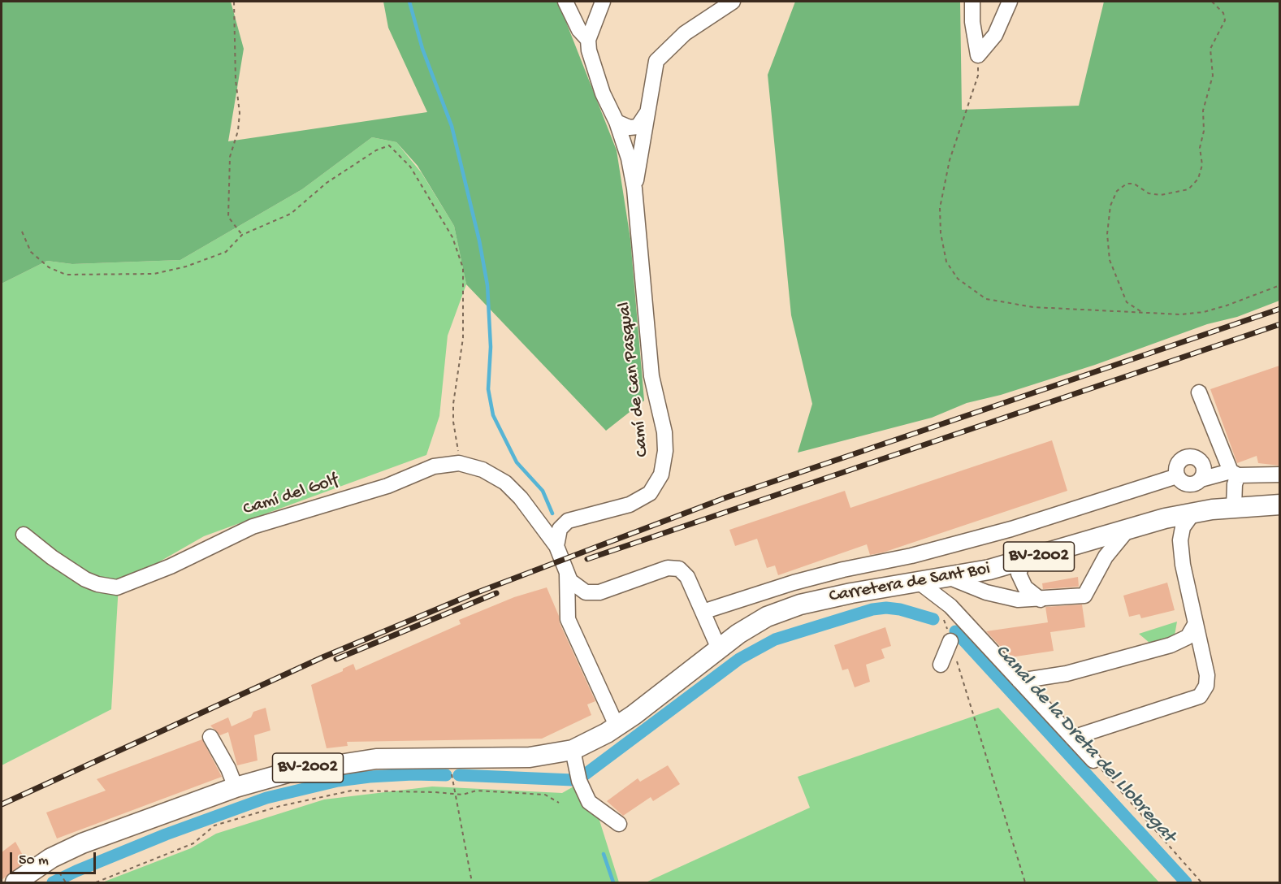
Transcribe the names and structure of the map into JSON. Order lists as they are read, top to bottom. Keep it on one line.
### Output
{"streets":{"main road":["BV-2002","Carretera de Sant Boi"],"street":["Camí de Can Pasqual","Camí del Golf"]},"crossings":[["Camí de Can Pasqual","Camí del Golf"],["BV-2002","Carretera de Sant Boi"]],"water":["Canal de la Dreta del Llobregat"],"scale_bar":"50 m"}
